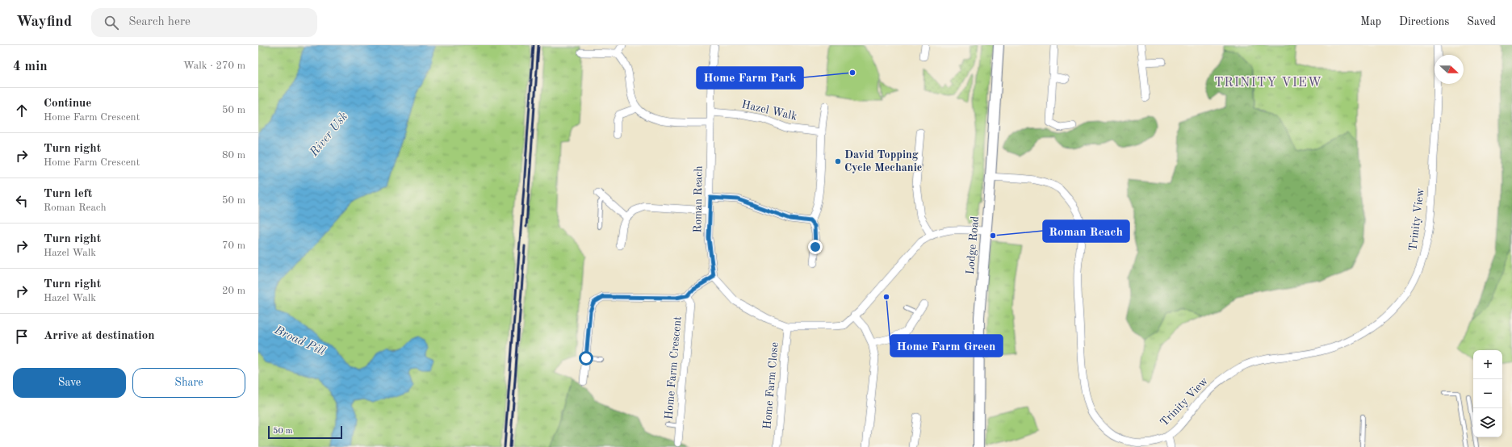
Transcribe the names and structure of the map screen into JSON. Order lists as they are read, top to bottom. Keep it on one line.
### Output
{"streets":{"street":["Hazel Walk","Roman Reach","Trinity View","Lodge Road","Home Farm Crescent","Home Farm Close"]},"crossings":[["Hazel Walk","Roman Reach"],["Trinity View","Lodge Road"]],"districts":["TRINITY VIEW"],"water":["River Usk","Broad Pill"],"places":["Home Farm Park","David Topping Cycle Mechanic","Roman Reach","Home Farm Green"],"scale_bar":"50 m","north":"right","page":{"header":"Wayfind","search":"Search here","nav":["Map","Directions","Saved"],"heading":["4 min","Walk · 270 m"],"list":[["Continue","Home Farm Crescent","50 m"],["Turn right","Home Farm Crescent","80 m"],["Turn left","Roman Reach","50 m"],["Turn right","Hazel Walk","70 m"],["Turn right","Hazel Walk","20 m"],"Arrive at destination"],"map_buttons":["+","−"],"buttons":["Save","Share"],"scale":"50 m"}}
